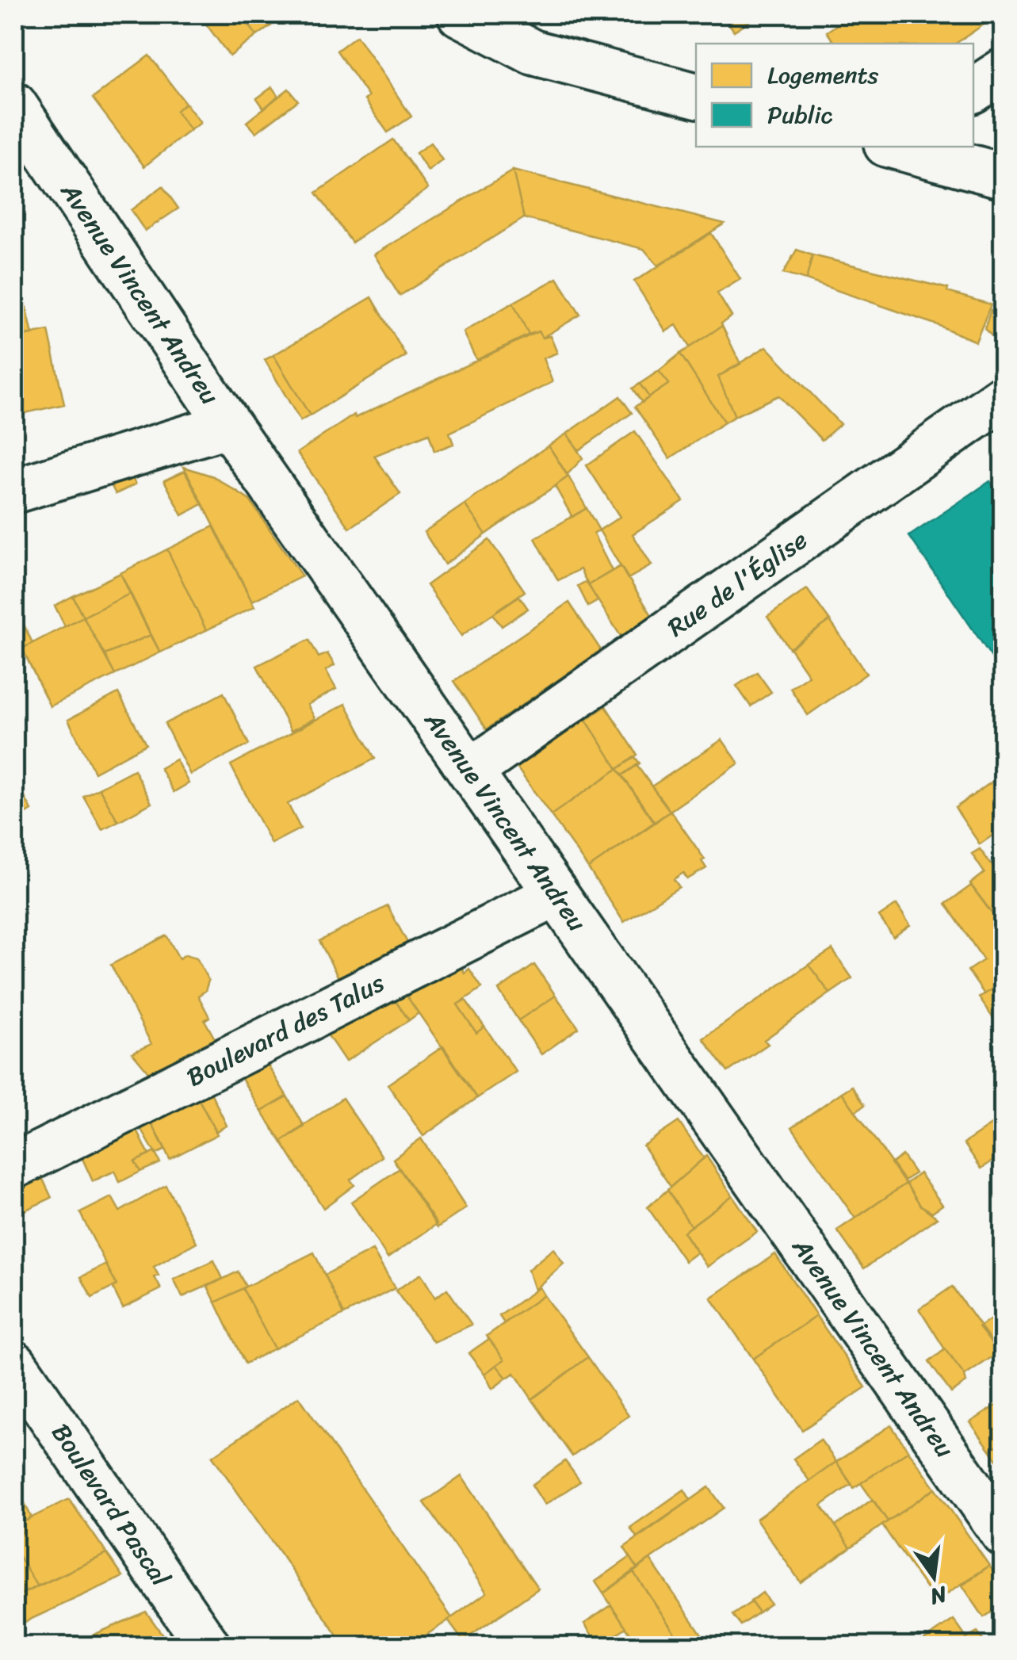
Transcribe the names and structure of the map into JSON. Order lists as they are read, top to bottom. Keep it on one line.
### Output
{"streets":{"street":["Avenue Vincent Andreu","Rue de l'Église","Boulevard des Talus","Boulevard Pascal"]},"crossings":[["Avenue Vincent Andreu","Rue de l'Église"],["Avenue Vincent Andreu","Boulevard des Talus"]],"legend":["Logements","Public"],"north":"bottom"}
